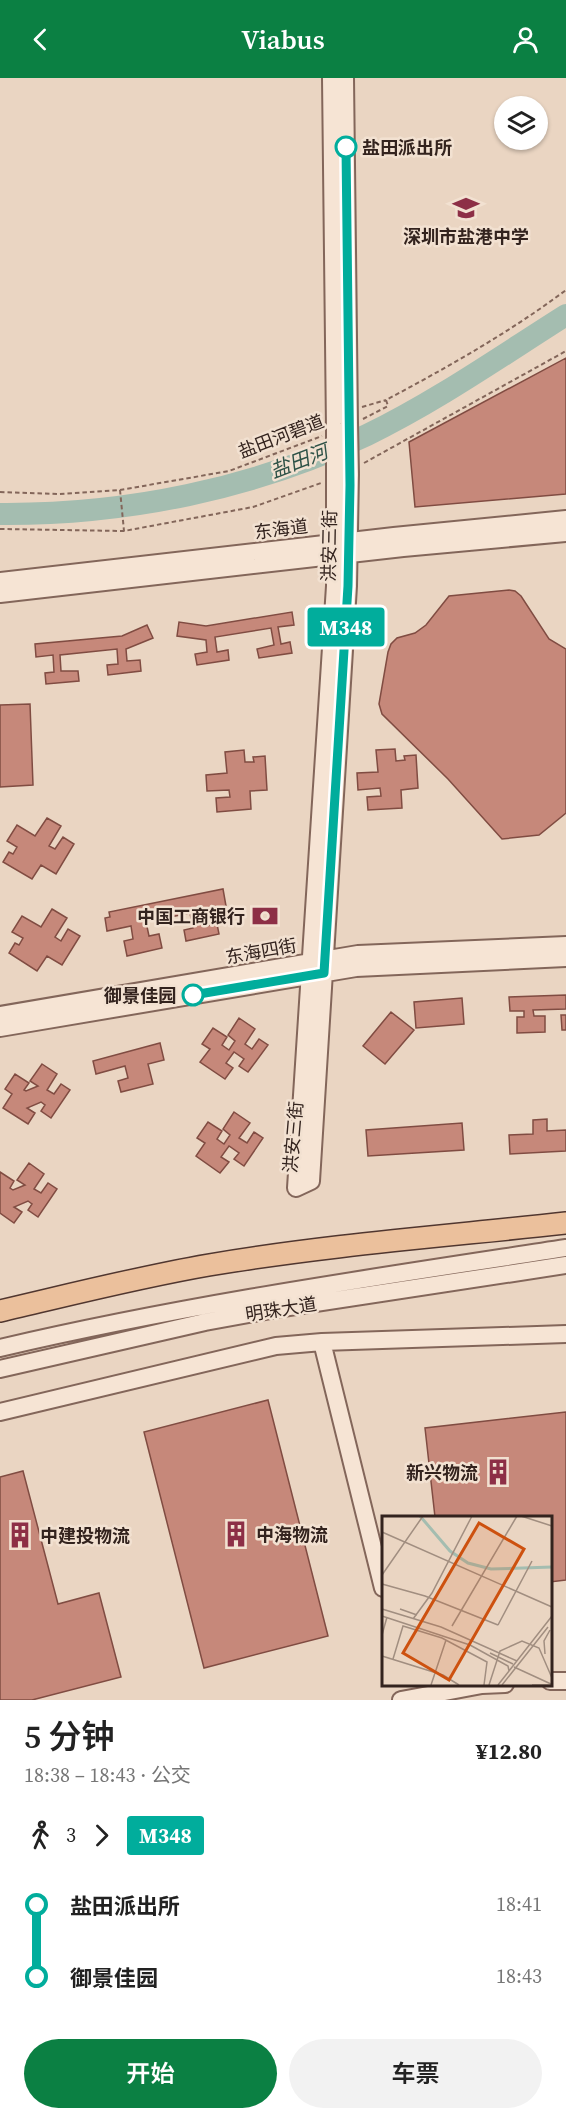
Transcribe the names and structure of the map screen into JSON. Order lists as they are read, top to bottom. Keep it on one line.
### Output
{"streets":{"street":["东海道","洪安三街","东海四街","明珠大道"],"path":["盐田河碧道"]},"crossings":[["盐田河碧道","洪安三街"],["东海道","洪安三街"],["洪安三街","东海四街"]],"water":["盐田河"],"places":{"other":["盐田派出所","御景佳园"],"school or university":["深圳市盐港中学"],"bank":["中国工商银行"],"building":["新兴物流","中海物流","中建投物流"]},"lines":["bus line M348"],"page":{"header":"Viabus","on_map":"M348","heading":["5 分钟","18:38 – 18:43 · 公交","¥12.80"],"legs":["3","M348"],"list":[{"name":"盐田派出所","value":"18:41"},{"name":"御景佳园","value":"18:43"}],"buttons":["开始","车票"]}}
